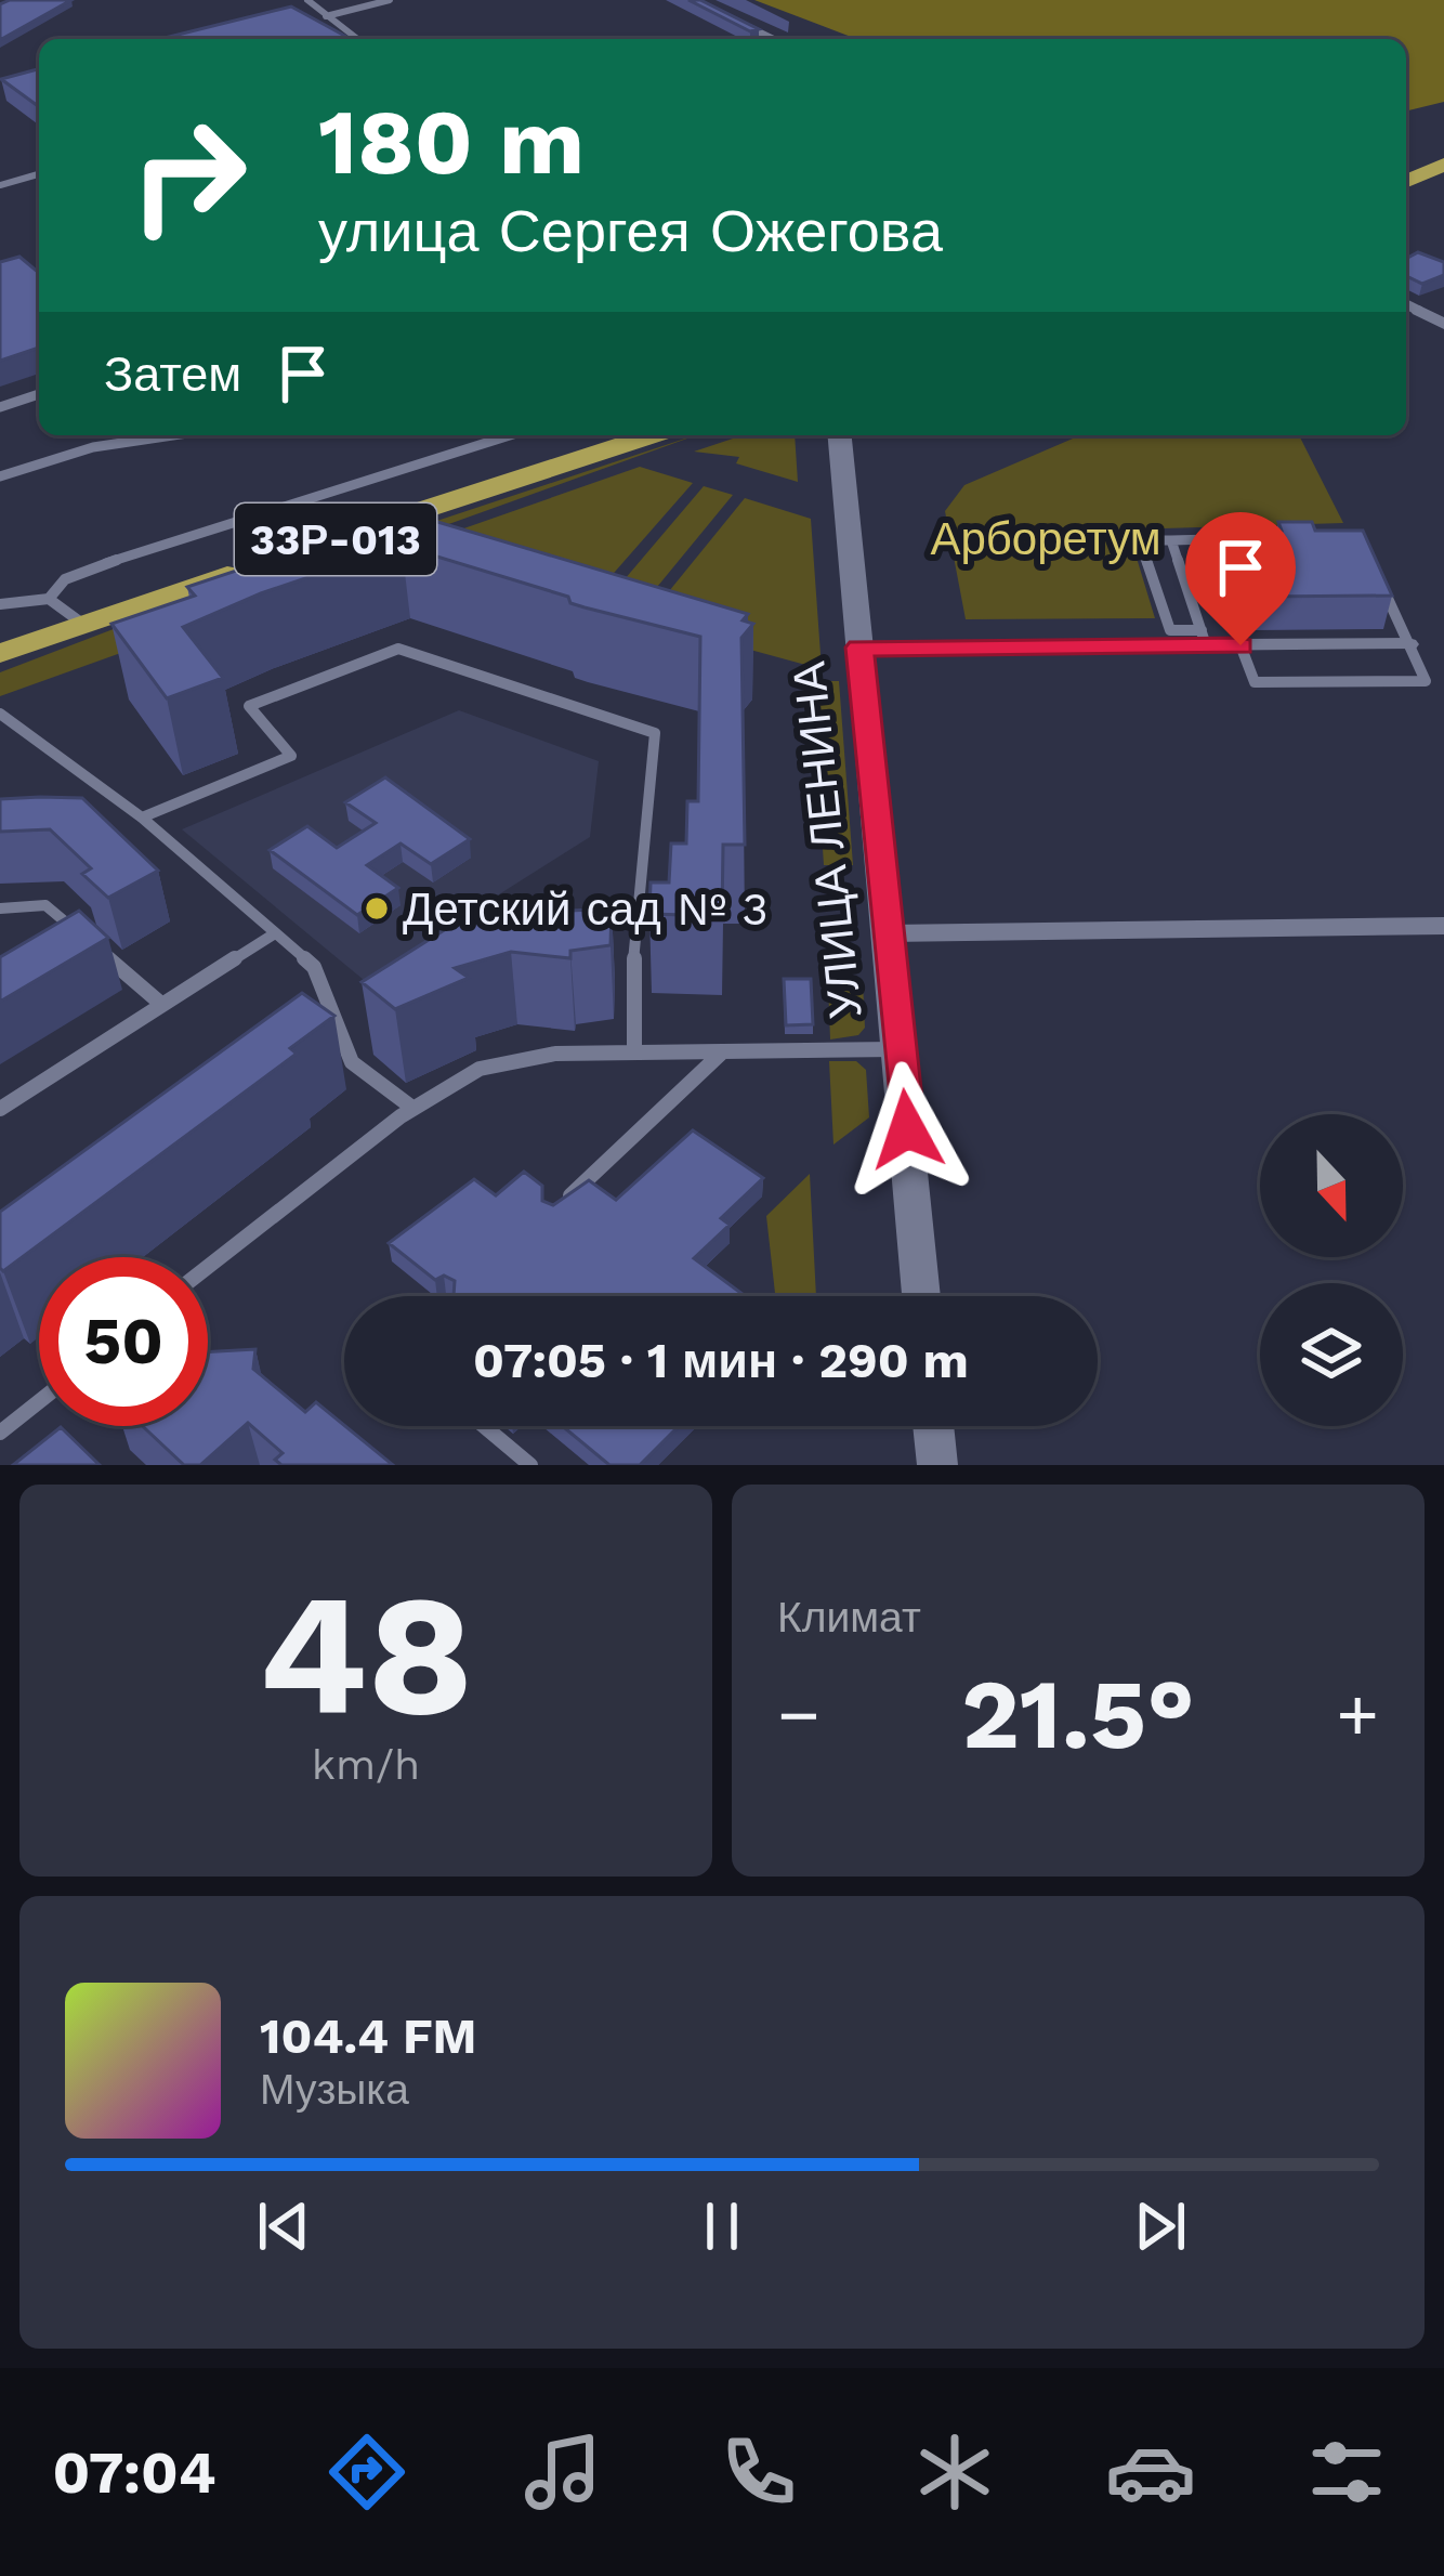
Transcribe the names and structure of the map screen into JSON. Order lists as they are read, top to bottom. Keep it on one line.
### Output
{"streets":{"main road":["33Р-013","УЛИЦА ЛЕНИНА"]},"parks":["Арборетум"],"places":["Детский сад № 3"],"north":"bottom","page":{"turn":["180 m","улица Сергея Ожегова"],"then":"Затем","limit":"50","trip":"07:05 · 1 мин · 290 m","tile":[["48","km/h"],"Климат"],"heat":["−","21.5°","+"],"song":["104.4 FM","Музыка"],"tabs":"07:04"}}
